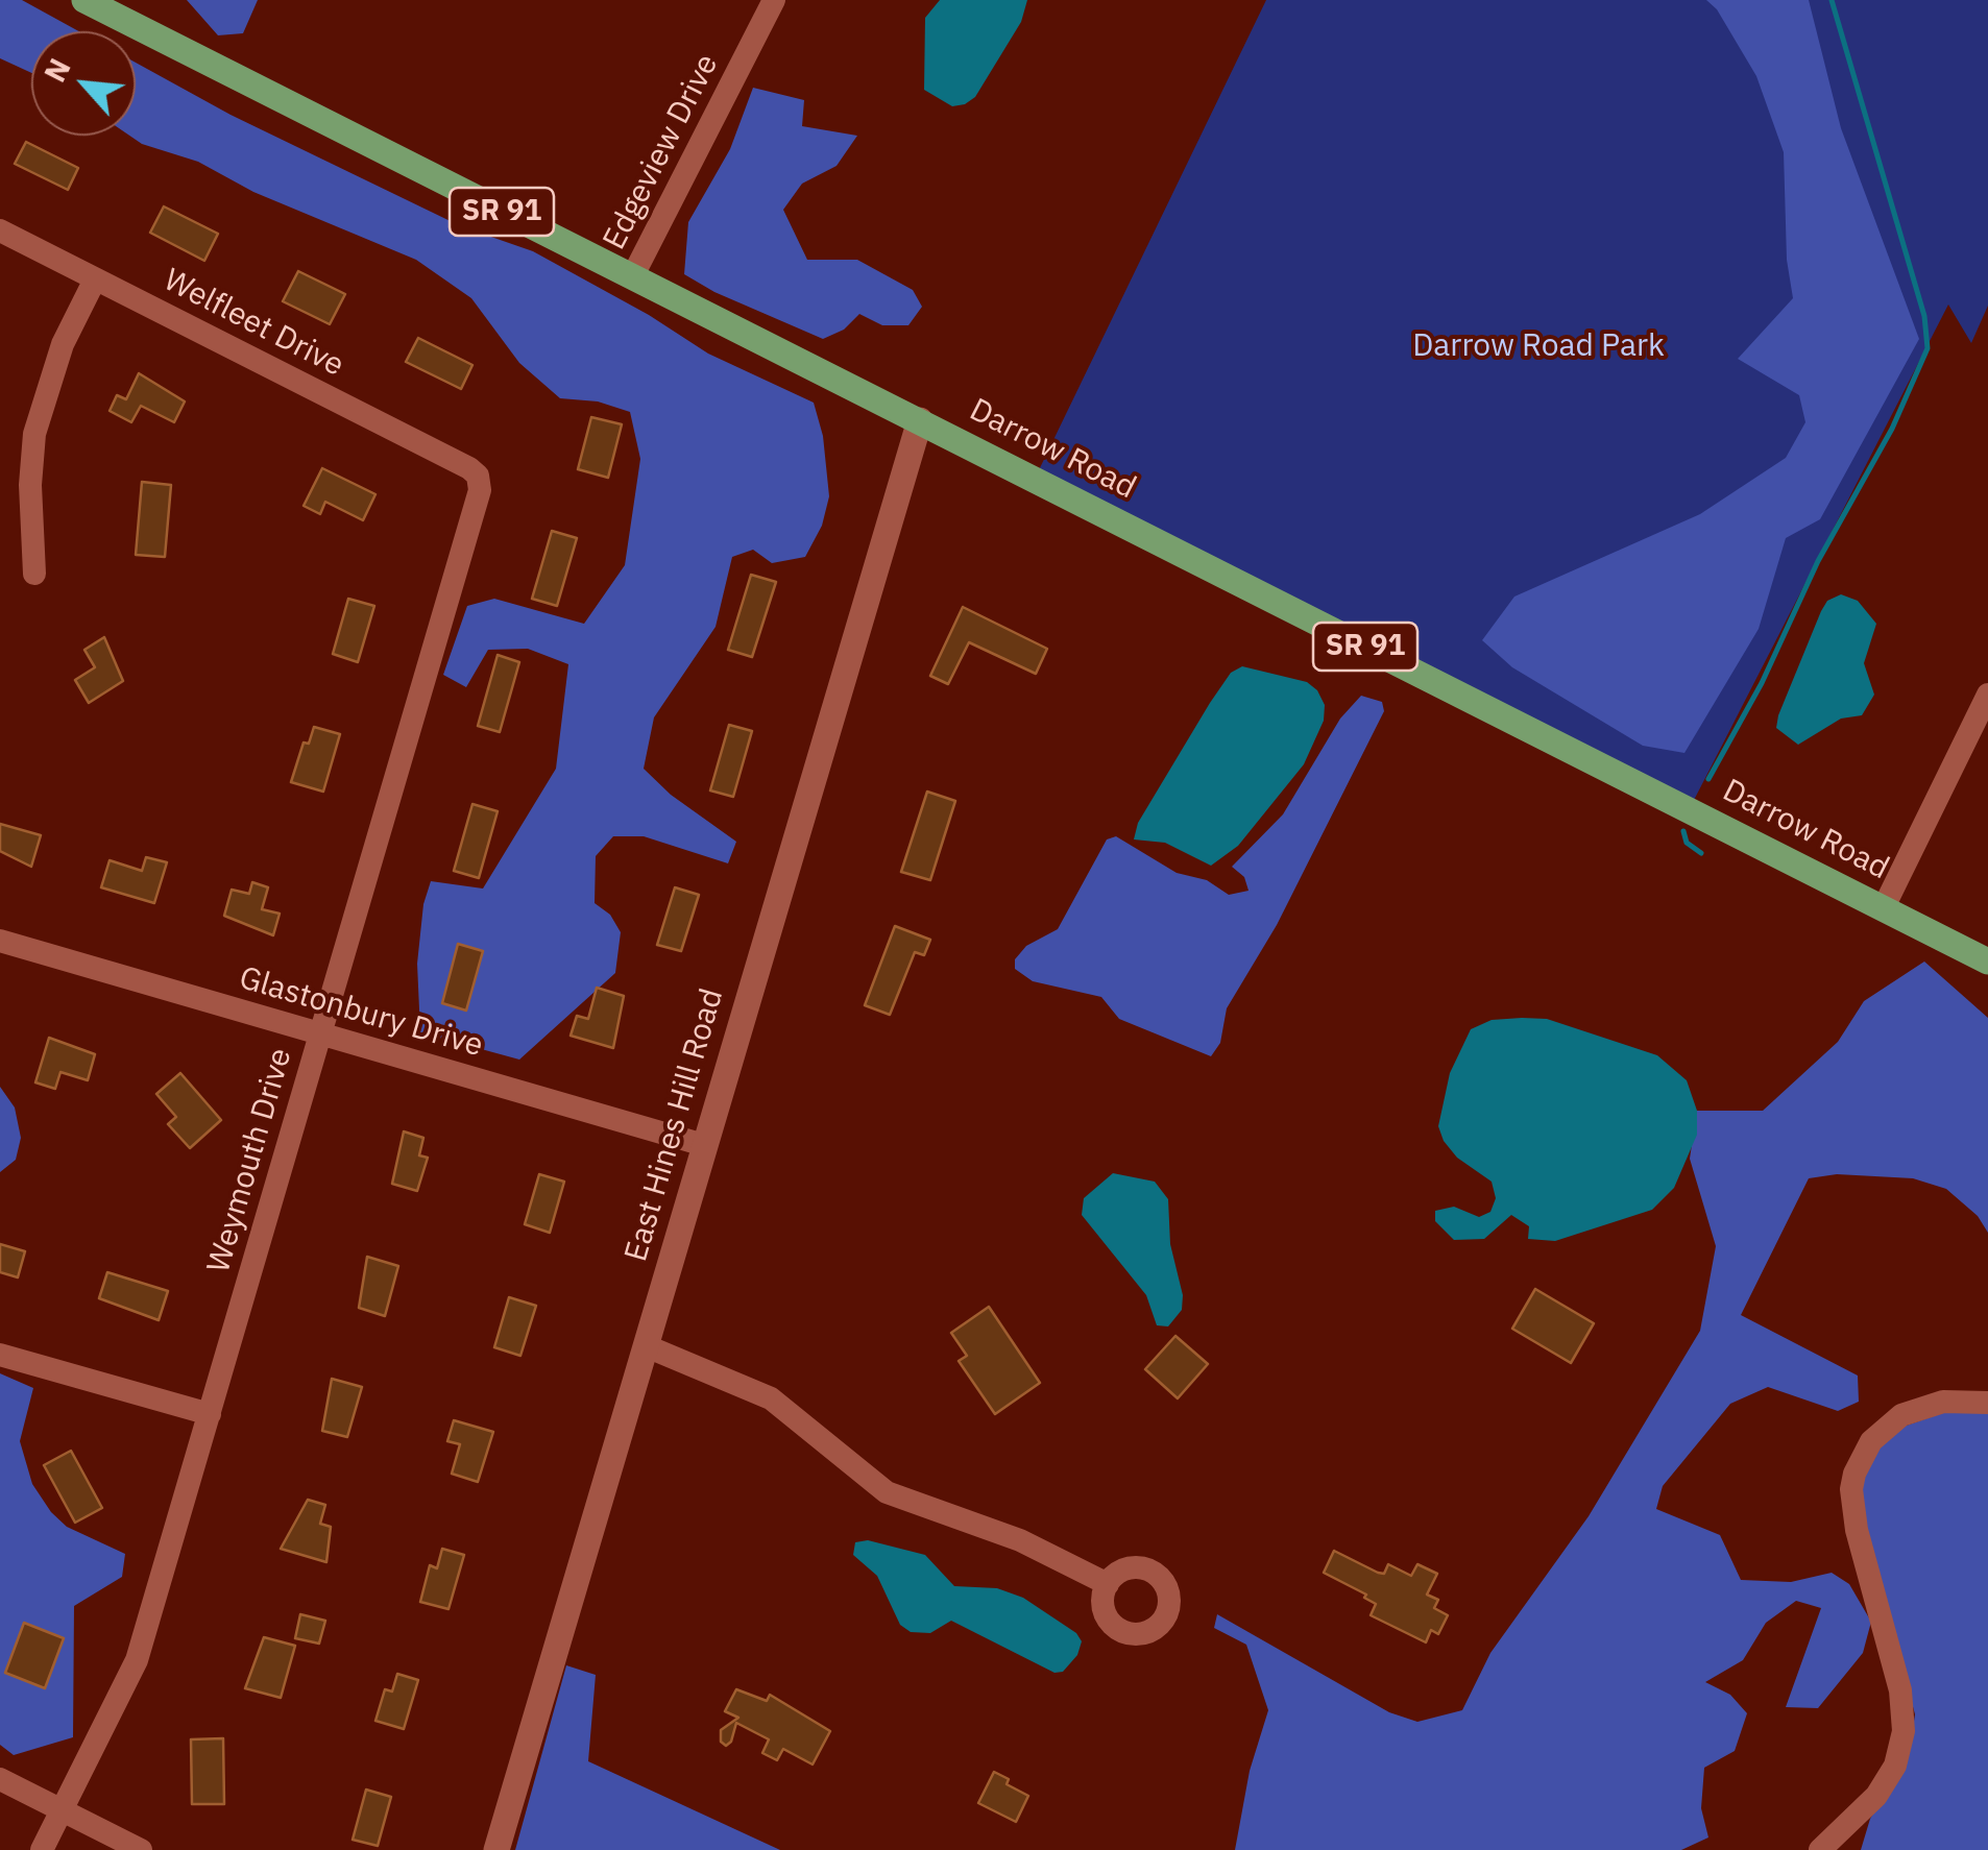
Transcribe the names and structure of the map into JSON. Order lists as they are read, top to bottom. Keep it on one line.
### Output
{"streets":{"main road":["SR 91","Darrow Road"],"street":["Edgeview Drive","Welfleet Drive","Glastonbury Drive","East Hines Hill Road","Weymouth Drive"]},"crossings":[["Edgeview Drive","Darrow Road"],["Welfleet Drive","Weymouth Drive"],["Darrow Road","East Hines Hill Road"],["Glastonbury Drive","East Hines Hill Road"],["Glastonbury Drive","Weymouth Drive"]],"parks":["Darrow Road Park"],"north":"top left"}
